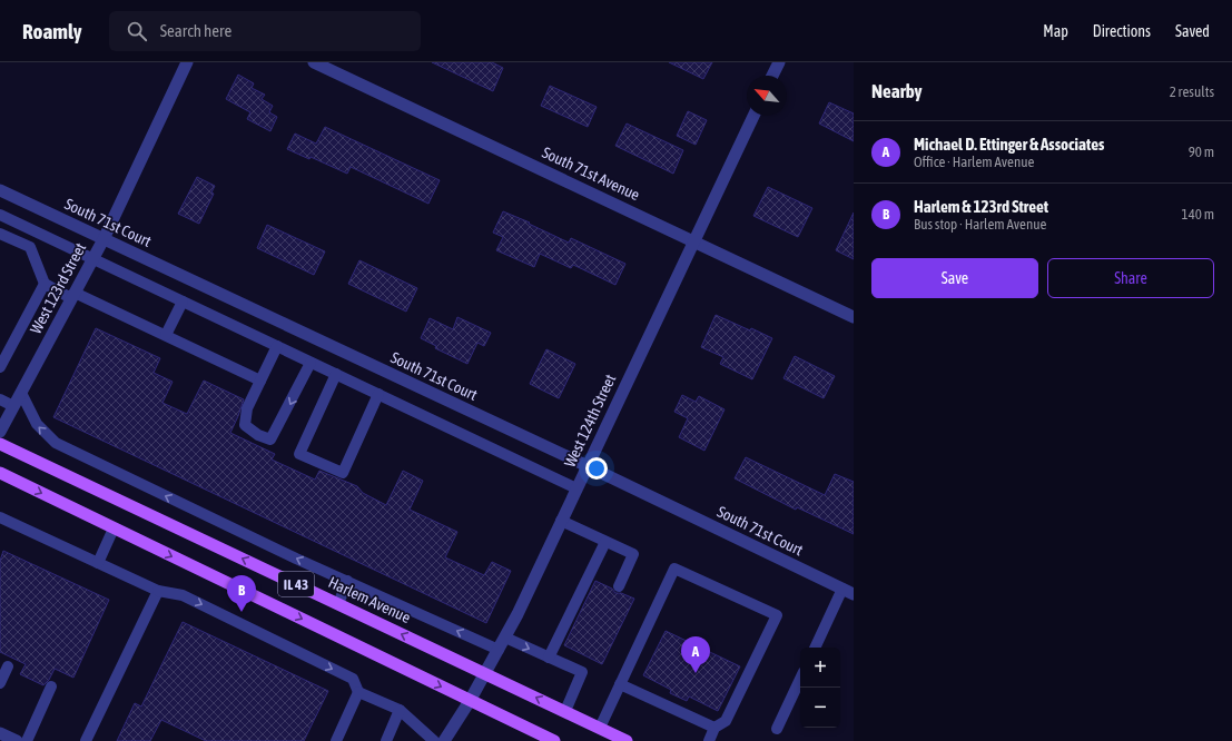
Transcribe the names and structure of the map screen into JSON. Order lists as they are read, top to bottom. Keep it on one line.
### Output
{"streets":{"main road":["IL 43","Harlem Avenue"],"street":["South 71st Avenue","South 71st Court","West 123rd Street","West 124th Street"]},"crossings":[["South 71st Avenue","West 124th Street"],["South 71st Court","West 123rd Street"],["South 71st Court","West 124th Street"],["West 124th Street","IL 43"],["West 124th Street","Harlem Avenue"]],"north":"top left","page":{"header":"Roamly","search":"Search here","nav":["Map","Directions","Saved"],"heading":["Nearby","2 results"],"list":[{"mark":"A","name":"Michael D. Ettinger & Associates","note":"Office · Harlem Avenue","value":"90 m"},{"mark":"B","name":"Harlem & 123rd Street","note":"Bus stop · Harlem Avenue","value":"140 m"}],"buttons":["Save","Share"],"pins":["B","A"],"map_buttons":["+","−"]}}
